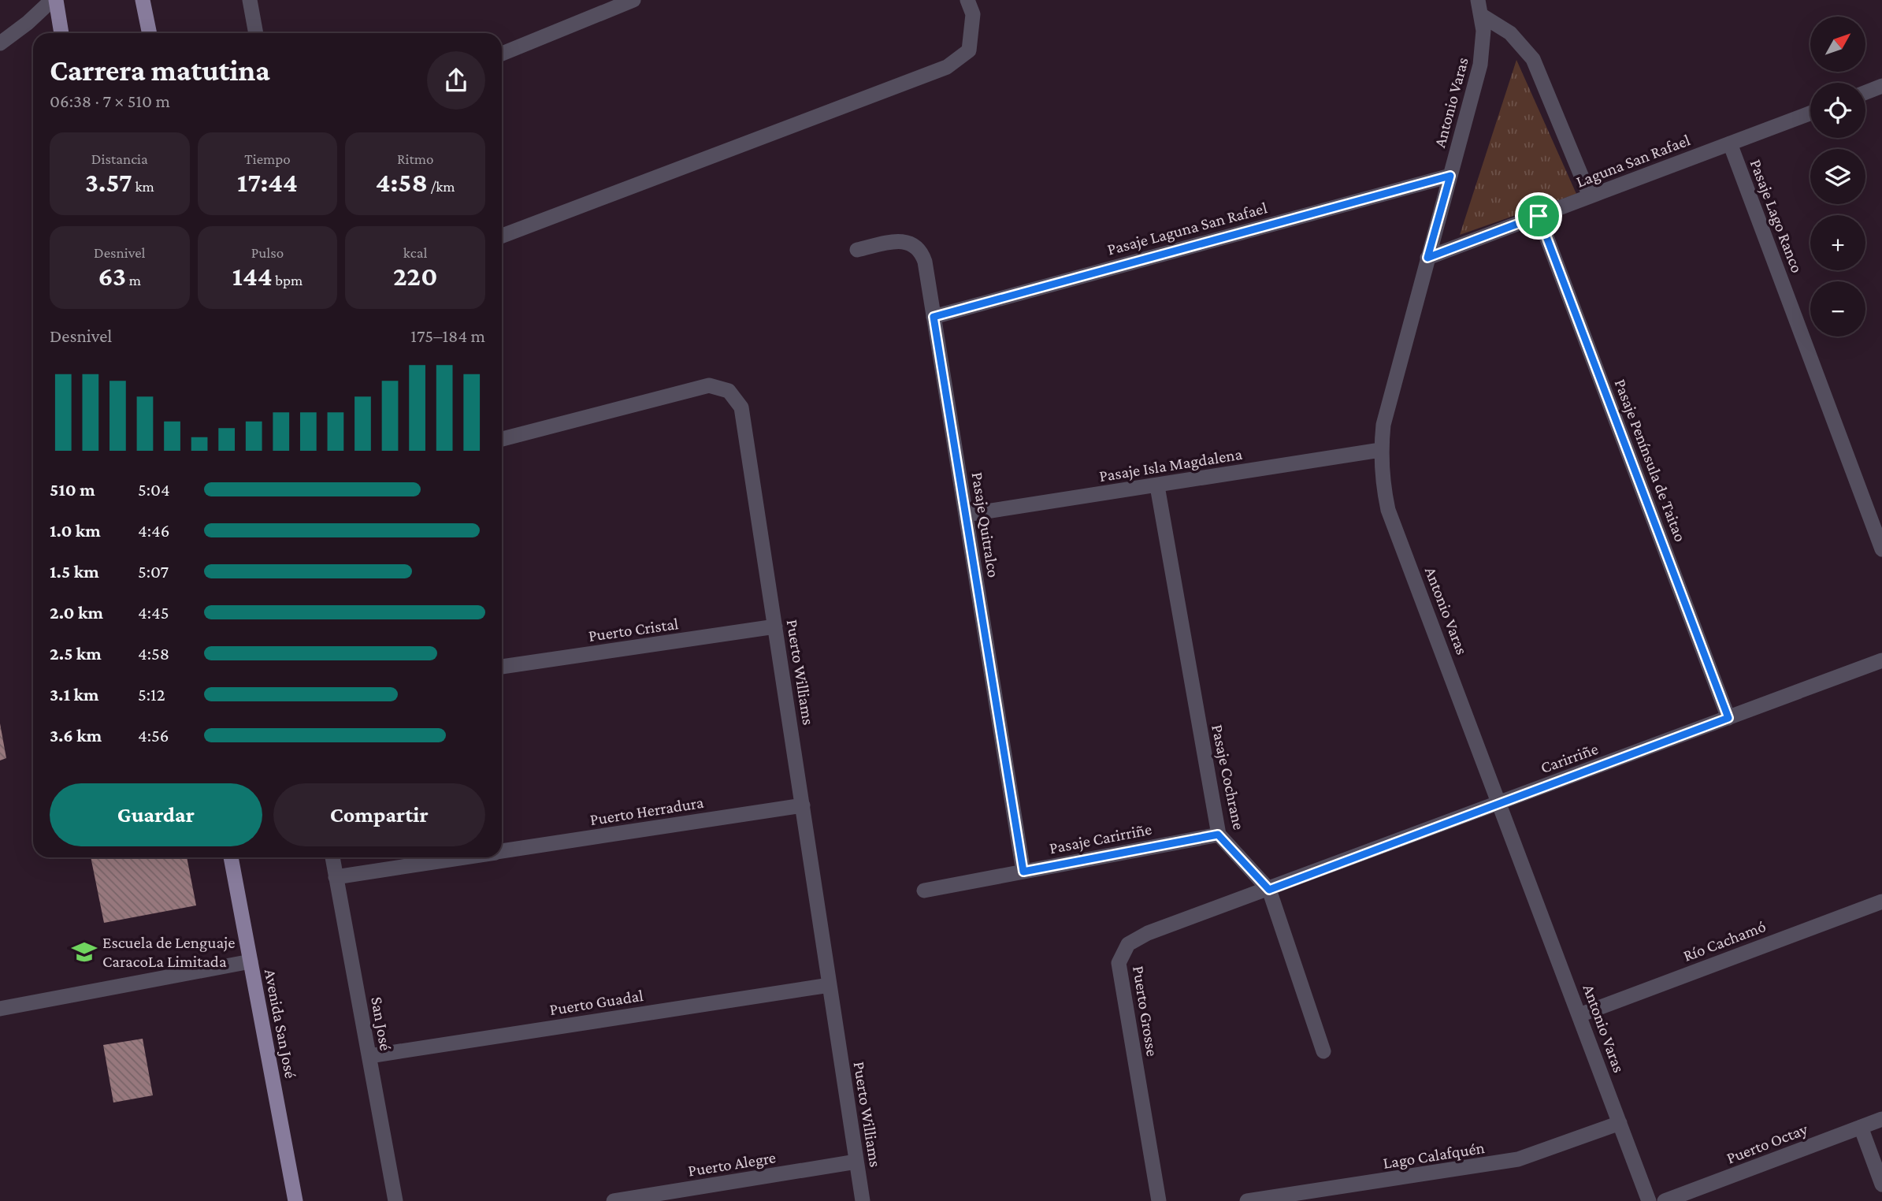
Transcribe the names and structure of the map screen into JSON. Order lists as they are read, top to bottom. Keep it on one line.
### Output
{"streets":{"main road":["Avenida San José"],"street":["Antonio Varas","Laguna San Rafael","Pasaje Lago Ranco","Pasaje Laguna San Rafael","Pasaje Península de Taitao","Pasaje Isla Magdalena","Pasaje Quitralco","Puerto Cristal","Puerto Williams","Carirriñe","Pasaje Cochrane","Puerto Herradura","Pasaje Carirriñe","Río Cachamó","Puerto Guadal","Puerto Grosse","San José","Puerto Octay","Lago Calafquén","Puerto Alegre"]},"crossings":[["Antonio Varas","Laguna San Rafael"],["Antonio Varas","Pasaje Laguna San Rafael"],["Antonio Varas","Pasaje Isla Magdalena"],["Antonio Varas","Carirriñe"],["Antonio Varas","Río Cachamó"],["Antonio Varas","Lago Calafquén"],["Laguna San Rafael","Pasaje Lago Ranco"],["Laguna San Rafael","Pasaje Península de Taitao"],["Pasaje Laguna San Rafael","Pasaje Quitralco"],["Pasaje Península de Taitao","Carirriñe"],["Pasaje Isla Magdalena","Pasaje Quitralco"],["Pasaje Isla Magdalena","Pasaje Cochrane"],["Pasaje Quitralco","Pasaje Carirriñe"],["Puerto Cristal","Puerto Williams"],["Puerto Williams","Puerto Herradura"],["Puerto Williams","Puerto Guadal"],["Puerto Williams","Puerto Alegre"],["Carirriñe","Pasaje Cochrane"],["Carirriñe","Puerto Grosse"],["Pasaje Cochrane","Pasaje Carirriñe"],["Pasaje Cochrane","Puerto Grosse"],["Puerto Herradura","San José"],["Puerto Guadal","San José"]],"places":{"school or university":["Escuela de Lenguaje CaracoLa Limitada"]},"north":"top right","page":{"map_buttons":["+","−"],"heading":["Carrera matutina","06:38 · 7 × 510 m"],"stats":[["Distancia","3.57 km"],["Tiempo","17:44"],["Ritmo","4:58 /km"],["Desnivel","63 m"],["Pulso","144 bpm"],["kcal","220"]],"chart":["Desnivel","175–184 m"],"list":[{"name":"510 m","note":"5:04"},{"name":"1.0 km","note":"4:46"},{"name":"1.5 km","note":"5:07"},{"name":"2.0 km","note":"4:45"},{"name":"2.5 km","note":"4:58"},{"name":"3.1 km","note":"5:12"},{"name":"3.6 km","note":"4:56"}],"buttons":["Guardar","Compartir"]}}
